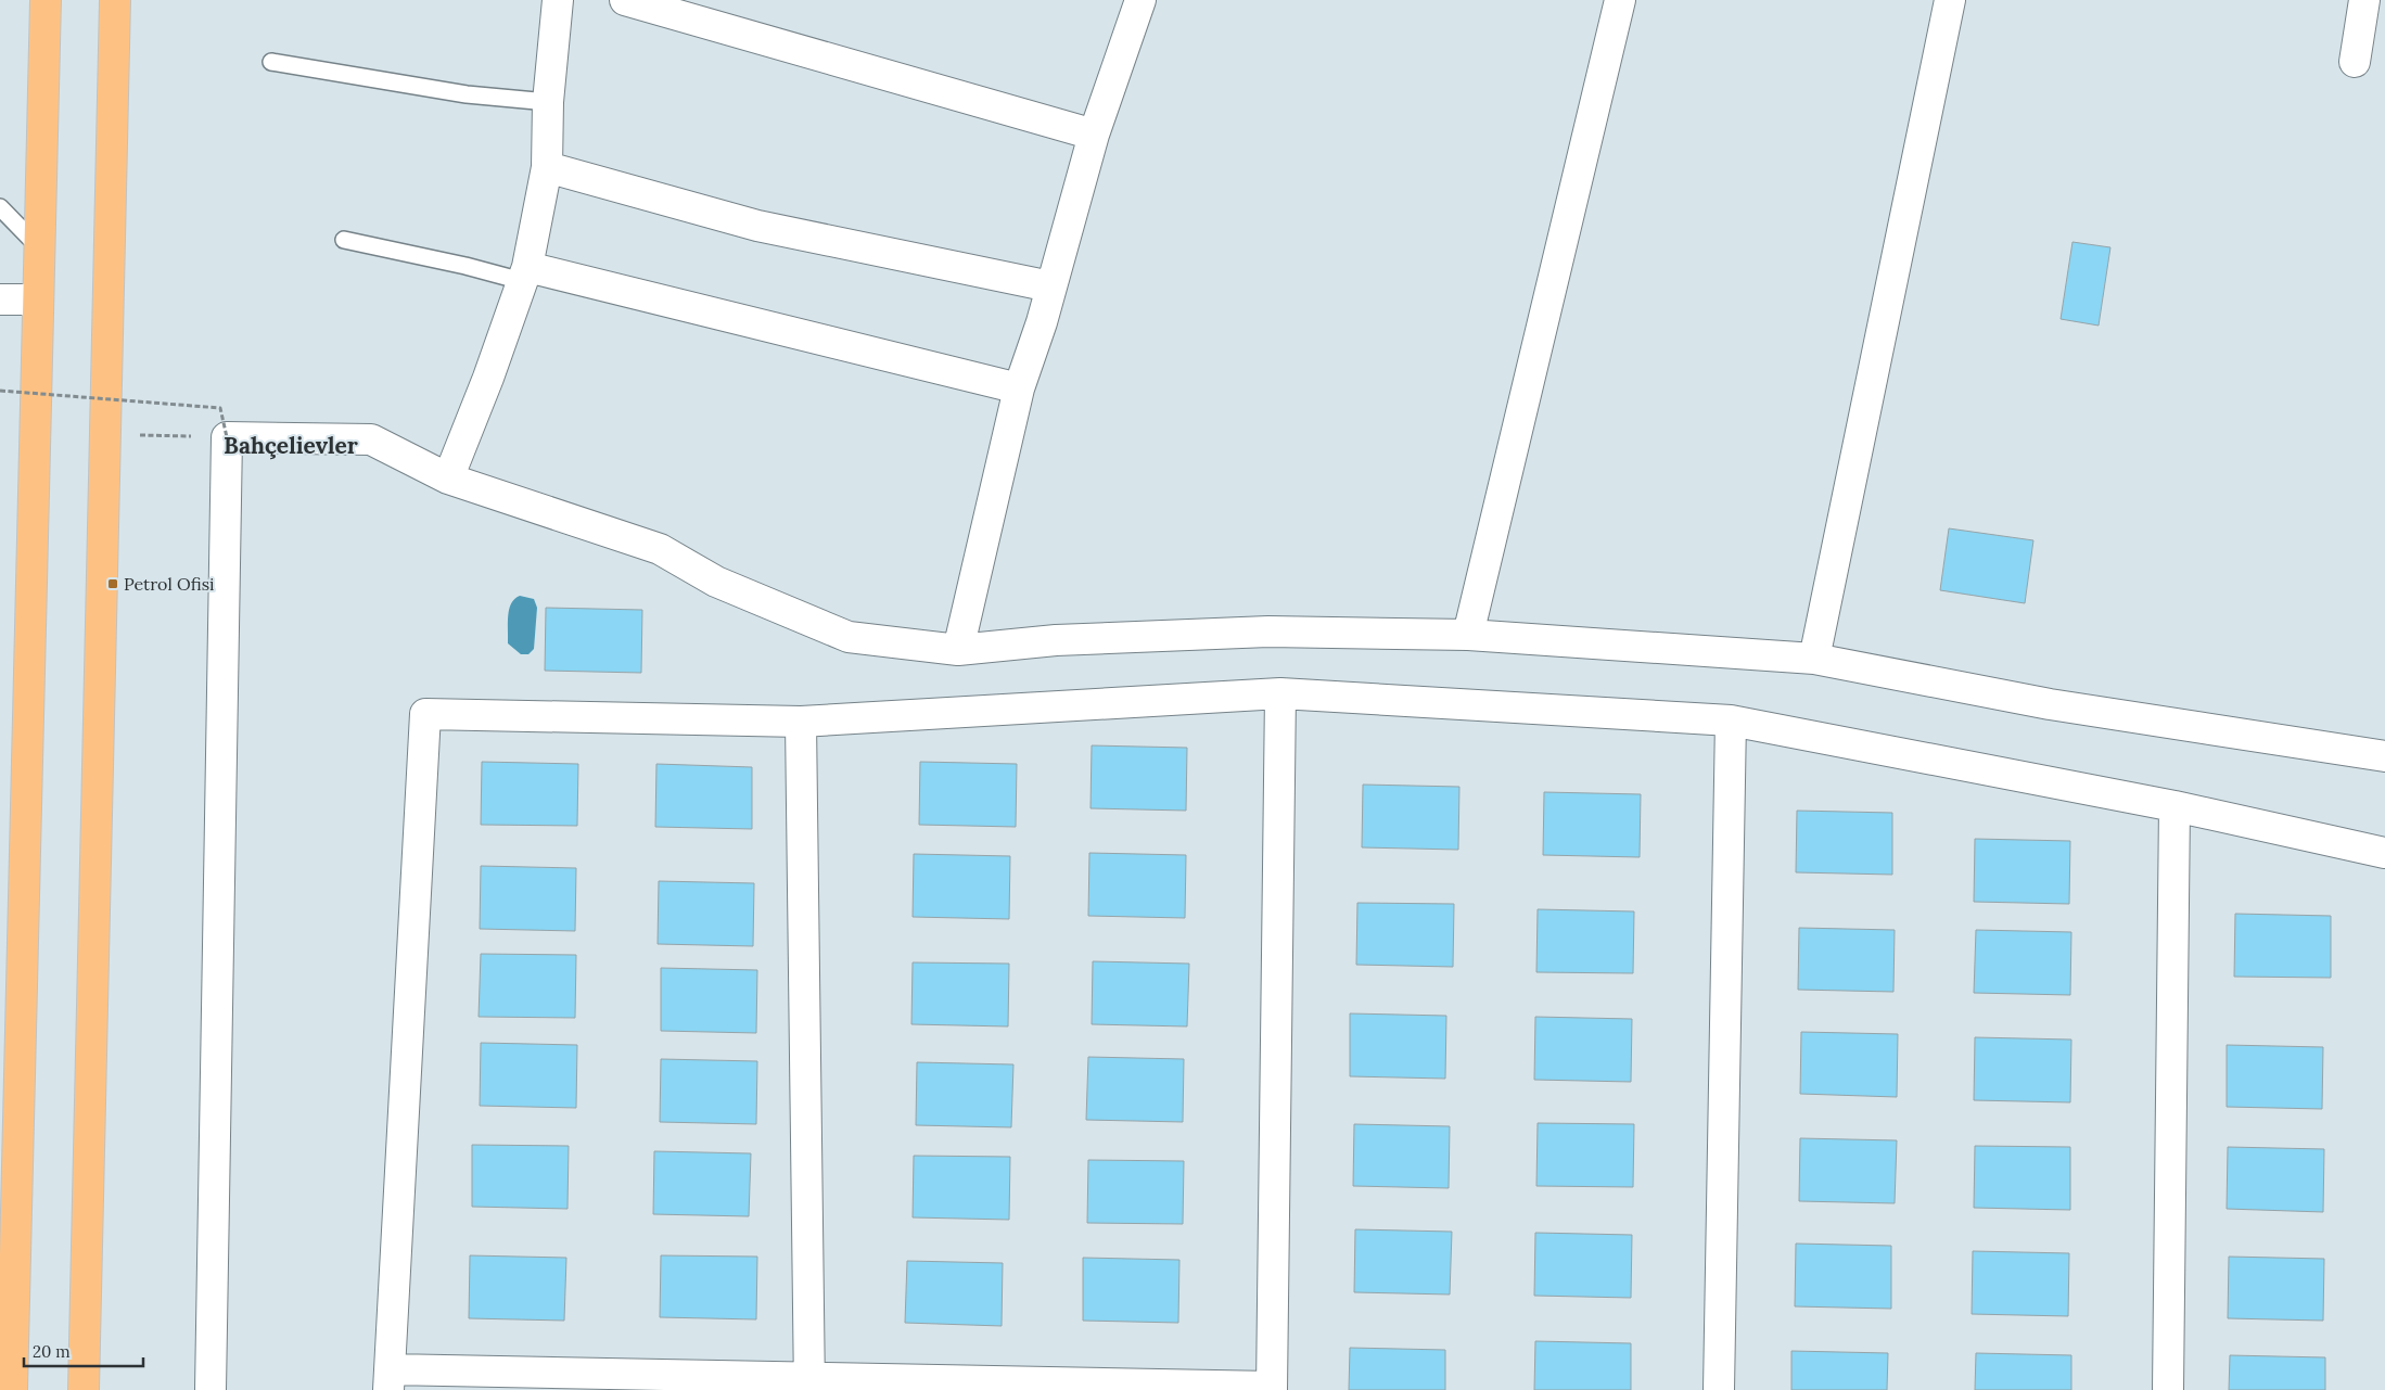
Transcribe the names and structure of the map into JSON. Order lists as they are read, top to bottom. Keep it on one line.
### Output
{"districts":["Bahçelievler"],"places":{"transit":["Petrol Ofisi"]},"scale_bar":"20 m"}
